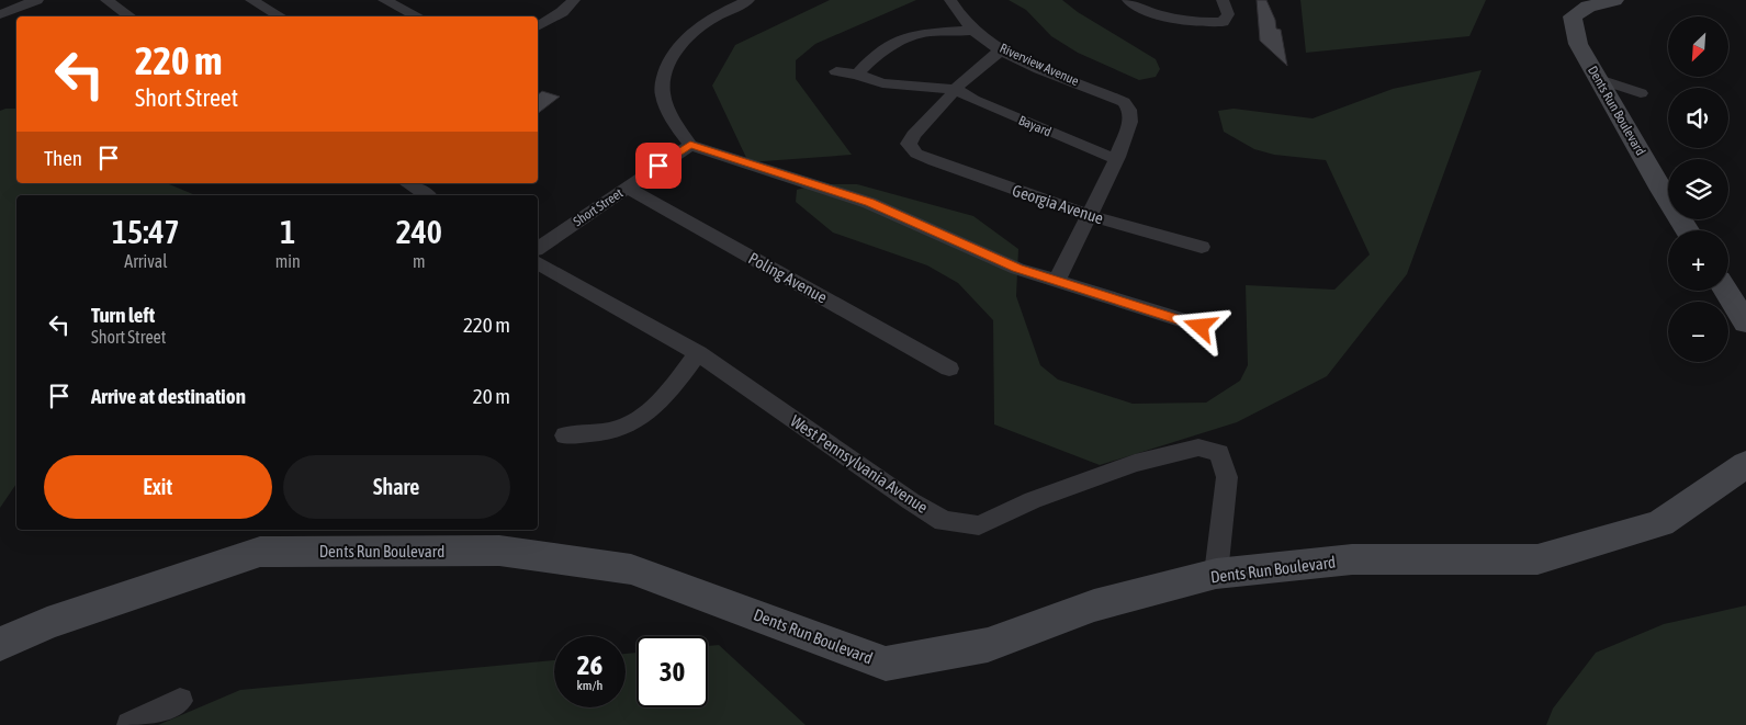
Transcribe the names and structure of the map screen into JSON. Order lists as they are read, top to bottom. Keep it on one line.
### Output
{"streets":{"street":["Riverview Avenue","Dents Run Boulevard","Bayard","Georgia Avenue","Short Street","Poling Avenue","West Pennsylvania Avenue"]},"crossings":[["Riverview Avenue","Bayard"],["Dents Run Boulevard","West Pennsylvania Avenue"],["Bayard","Georgia Avenue"],["Short Street","Poling Avenue"]],"north":"bottom left","page":{"map_buttons":["+","−"],"turn":["220 m","Short Street"],"then":"Then","eta":["15:47","Arrival","1","min","240","m"],"list":[{"name":"Turn left","note":"Short Street","value":"220 m"},{"name":"Arrive at destination","value":"20 m"}],"buttons":["Exit","Share"],"speed":"26 km/h","limit":"30"}}
